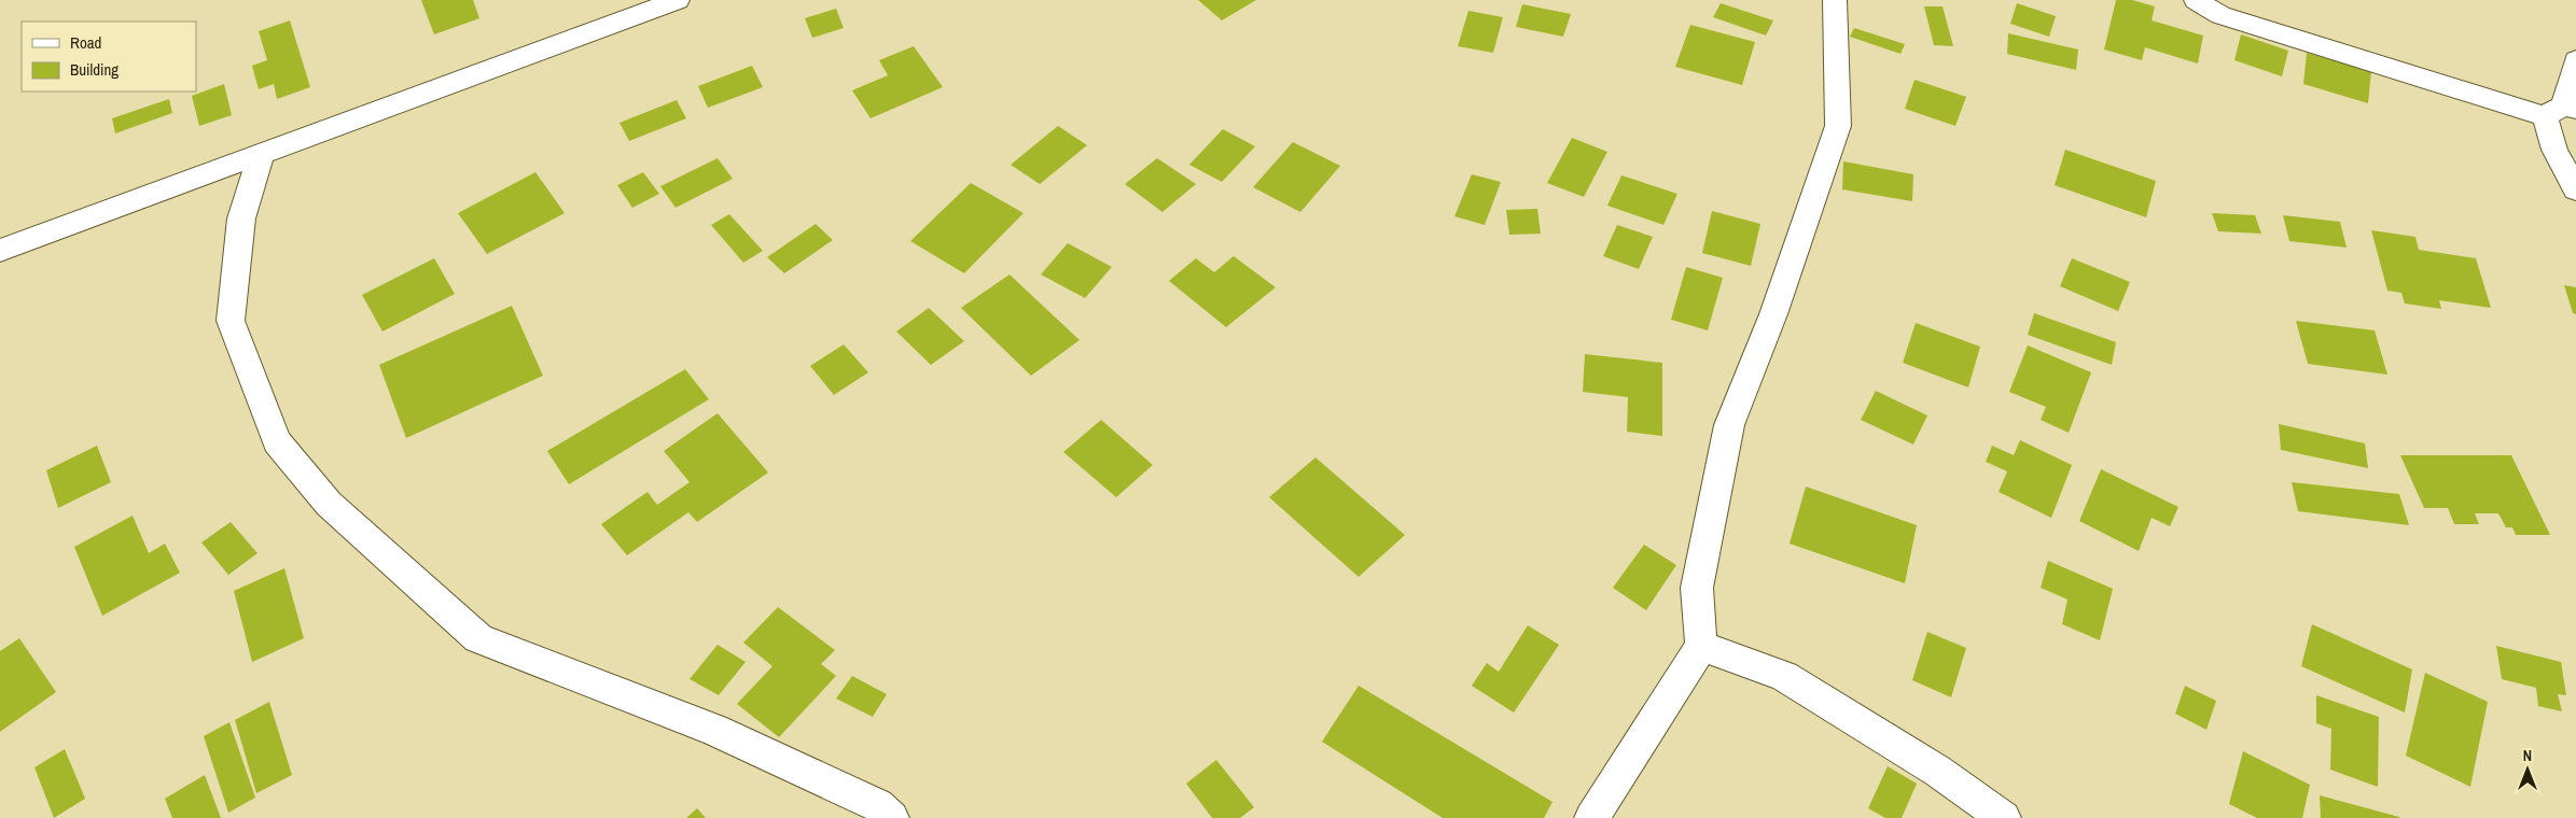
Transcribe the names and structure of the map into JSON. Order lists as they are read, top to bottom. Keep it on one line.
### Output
{"legend":["Road","Building"],"north":"top"}
